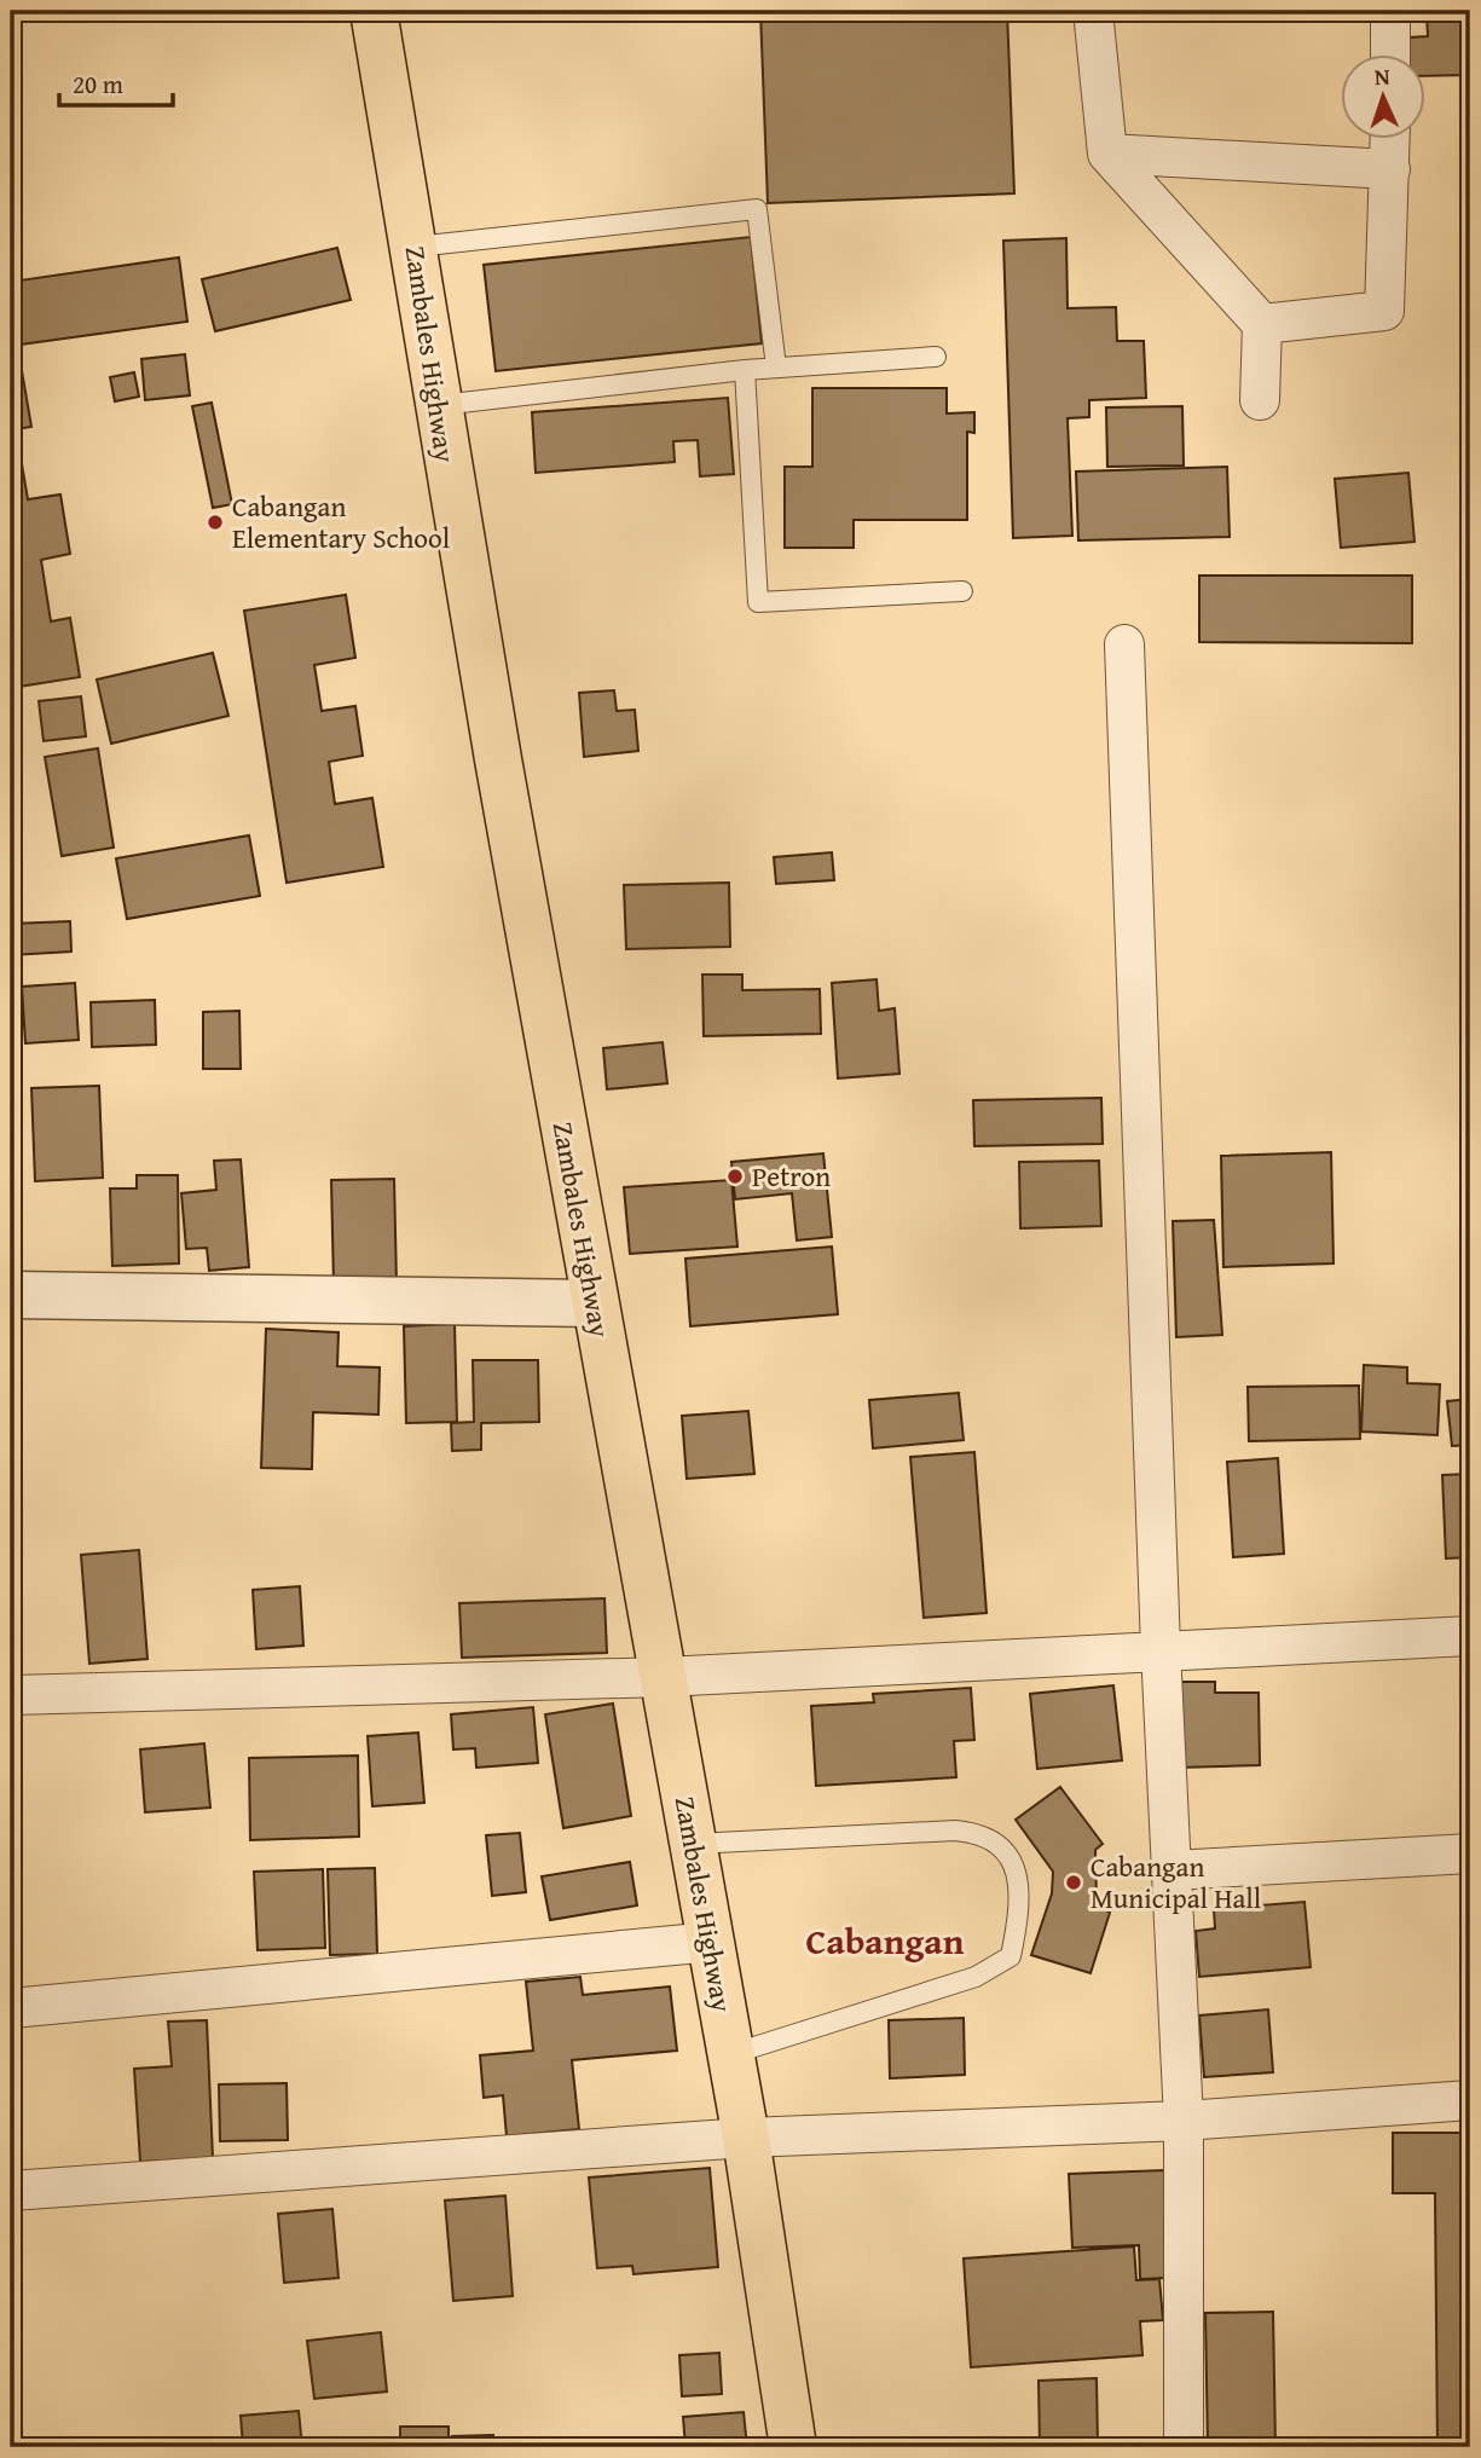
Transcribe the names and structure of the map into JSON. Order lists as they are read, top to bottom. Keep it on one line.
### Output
{"streets":{"main road":["Zambales Highway"]},"districts":["Cabangan"],"places":["Cabangan Elementary School","Petron","Cabangan Municipal Hall"],"scale_bar":"20 m","north":"top"}
